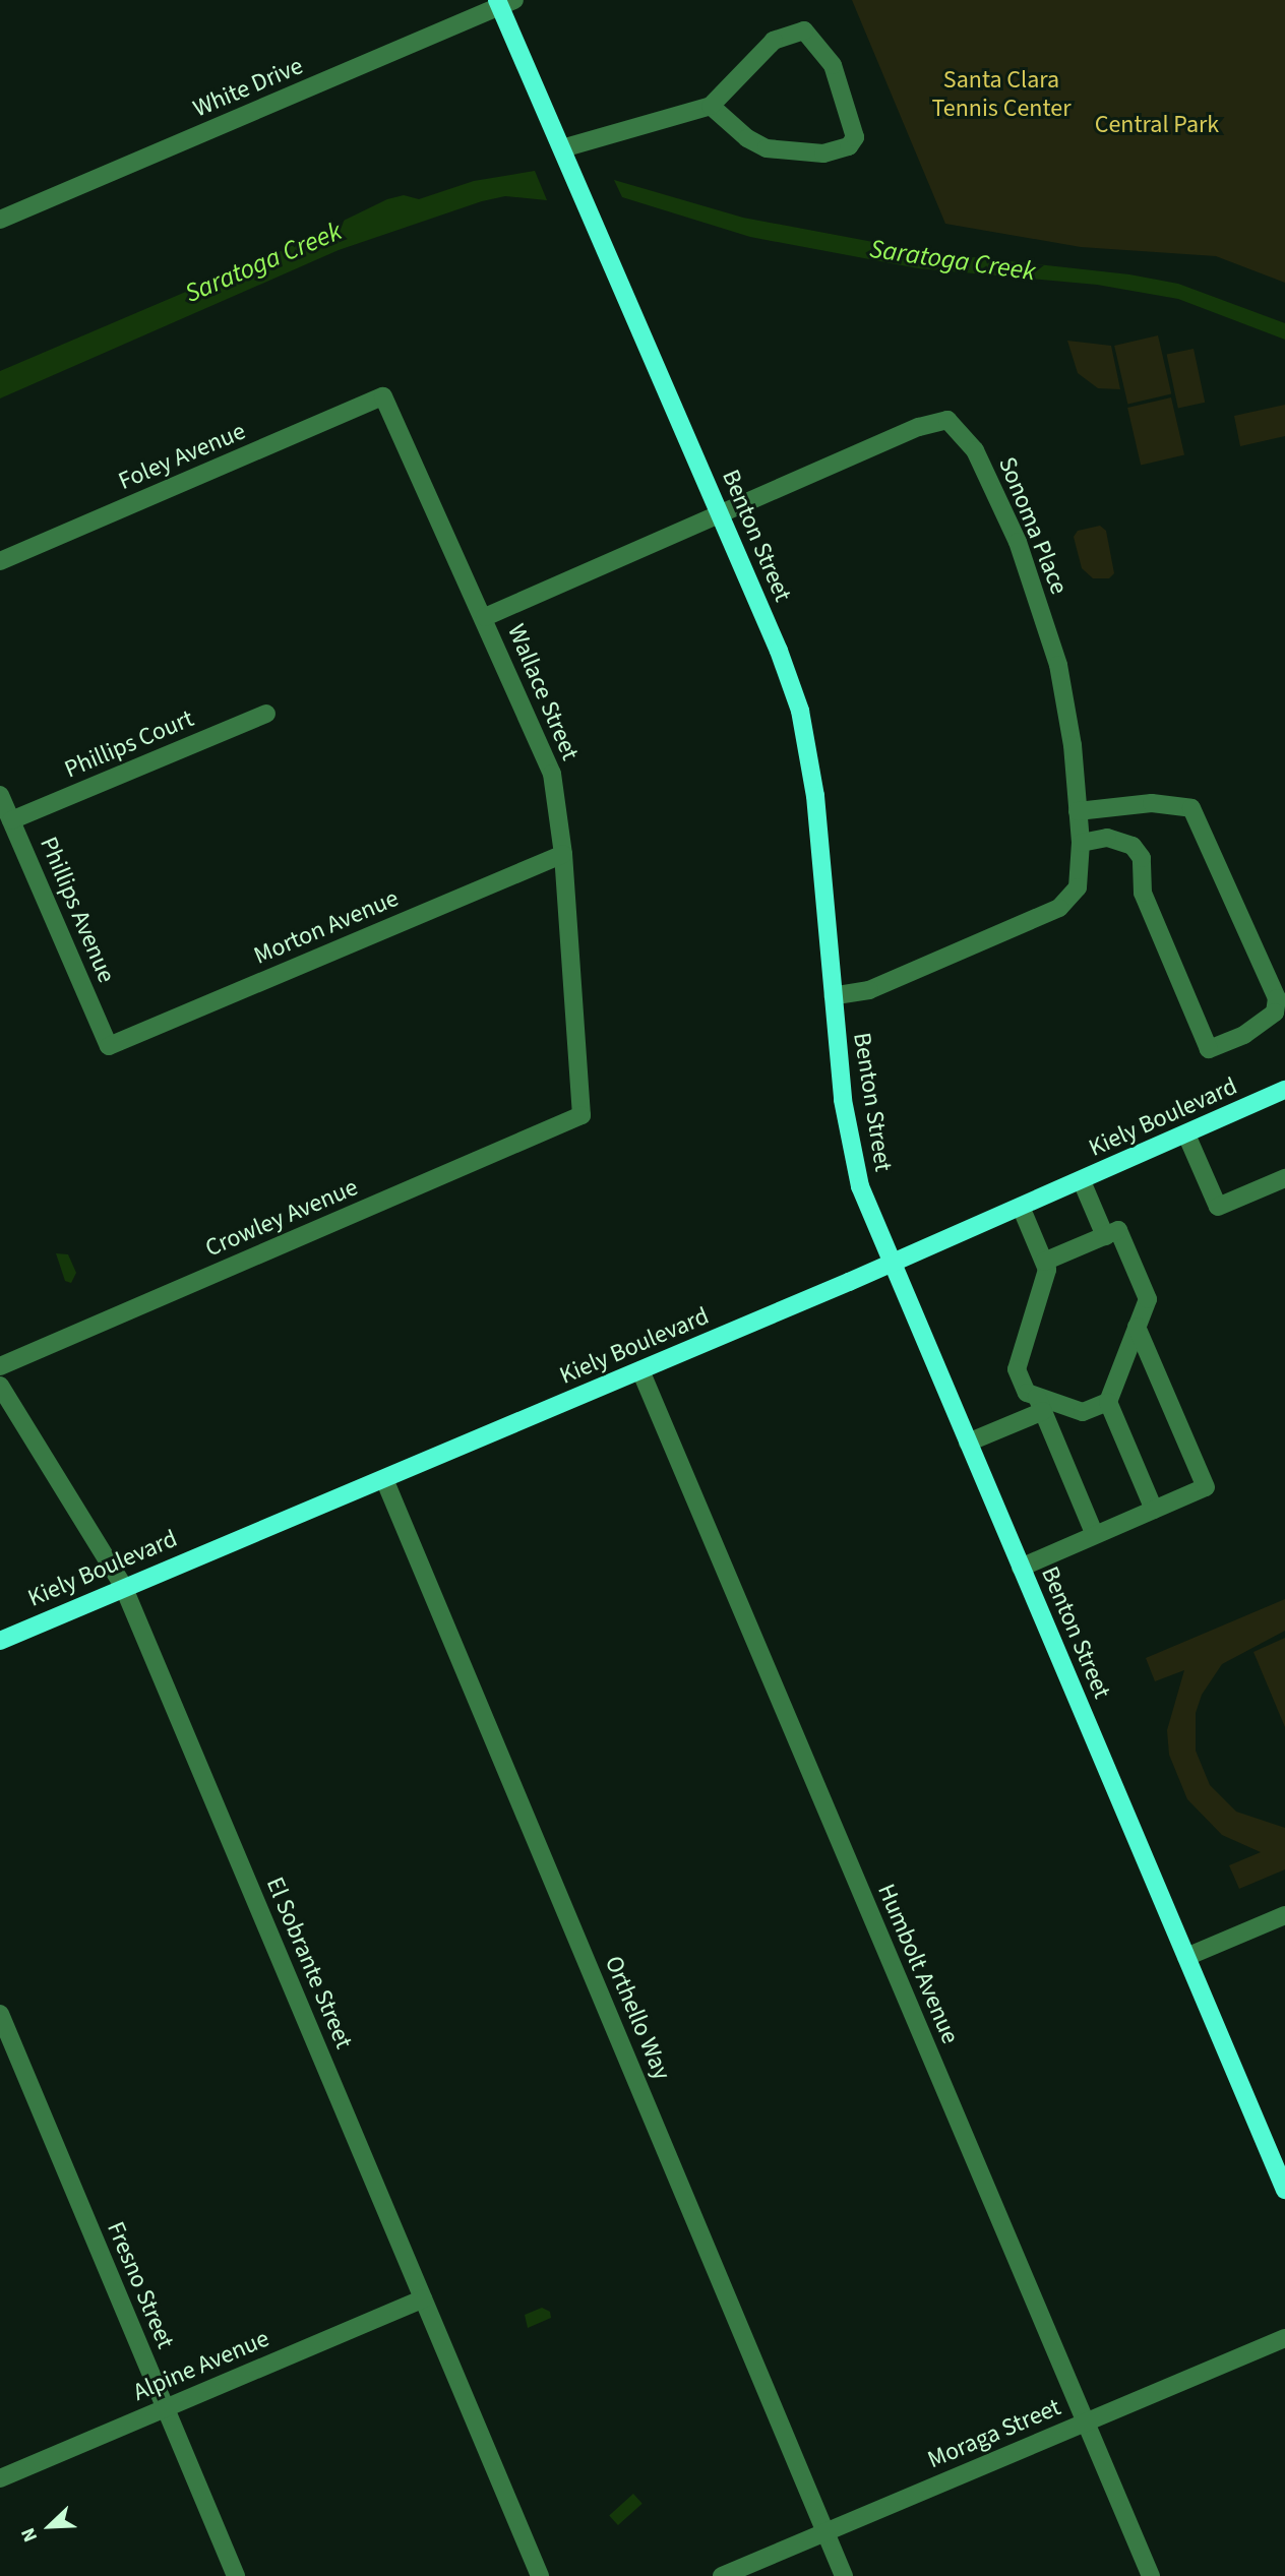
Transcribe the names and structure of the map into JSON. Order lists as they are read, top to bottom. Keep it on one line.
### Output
{"streets":{"main road":["Benton Street","Kiely Boulevard"],"street":["White Drive","Foley Avenue","Sonoma Place","Wallace Street","Phillips Court","Phillips Avenue","Morton Avenue","Crowley Avenue","El Sobrante Street","Humbolt Avenue","Orthello Way","Fresno Street","Alpine Avenue","Moraga Street"]},"crossings":[["White Drive","Benton Street"],["Foley Avenue","Wallace Street"],["Sonoma Place","Benton Street"],["Sonoma Place","Wallace Street"],["Benton Street","Kiely Boulevard"],["Wallace Street","Morton Avenue"],["Wallace Street","Crowley Avenue"],["Phillips Court","Phillips Avenue"],["Phillips Avenue","Morton Avenue"],["Kiely Boulevard","El Sobrante Street"],["Kiely Boulevard","Humbolt Avenue"],["Kiely Boulevard","Orthello Way"],["El Sobrante Street","Alpine Avenue"],["Humbolt Avenue","Moraga Street"],["Orthello Way","Moraga Street"],["Fresno Street","Alpine Avenue"]],"water":["Saratoga Creek"],"parks":["Santa Clara Tennis Center","Central Park"],"north":"bottom left"}
